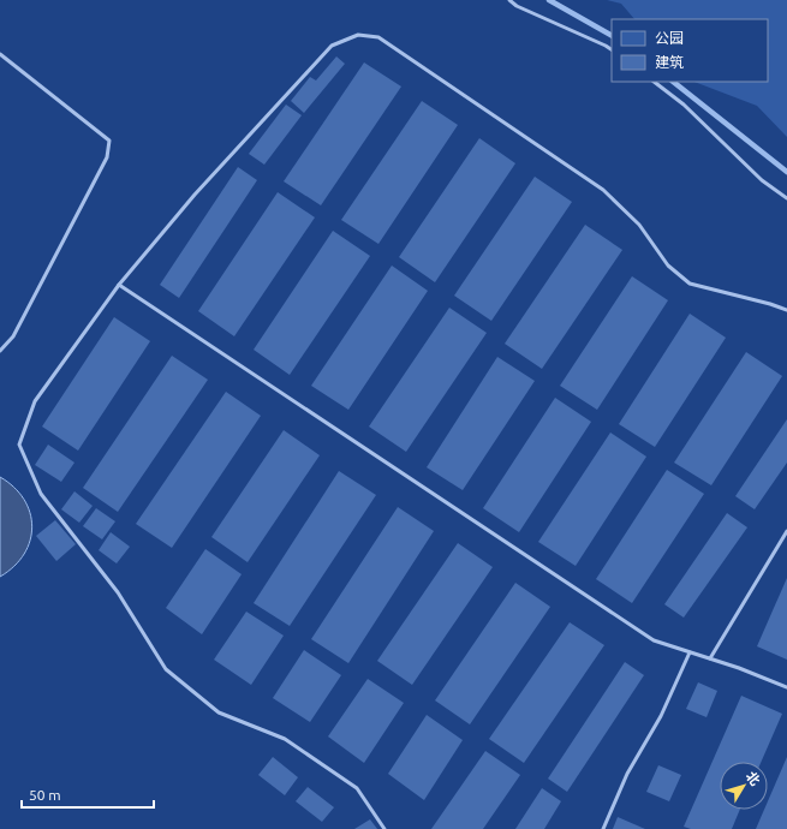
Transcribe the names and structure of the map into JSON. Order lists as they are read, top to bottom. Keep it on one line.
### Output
{"legend":["公园","建筑"],"scale_bar":"50 m","north":"top right"}
